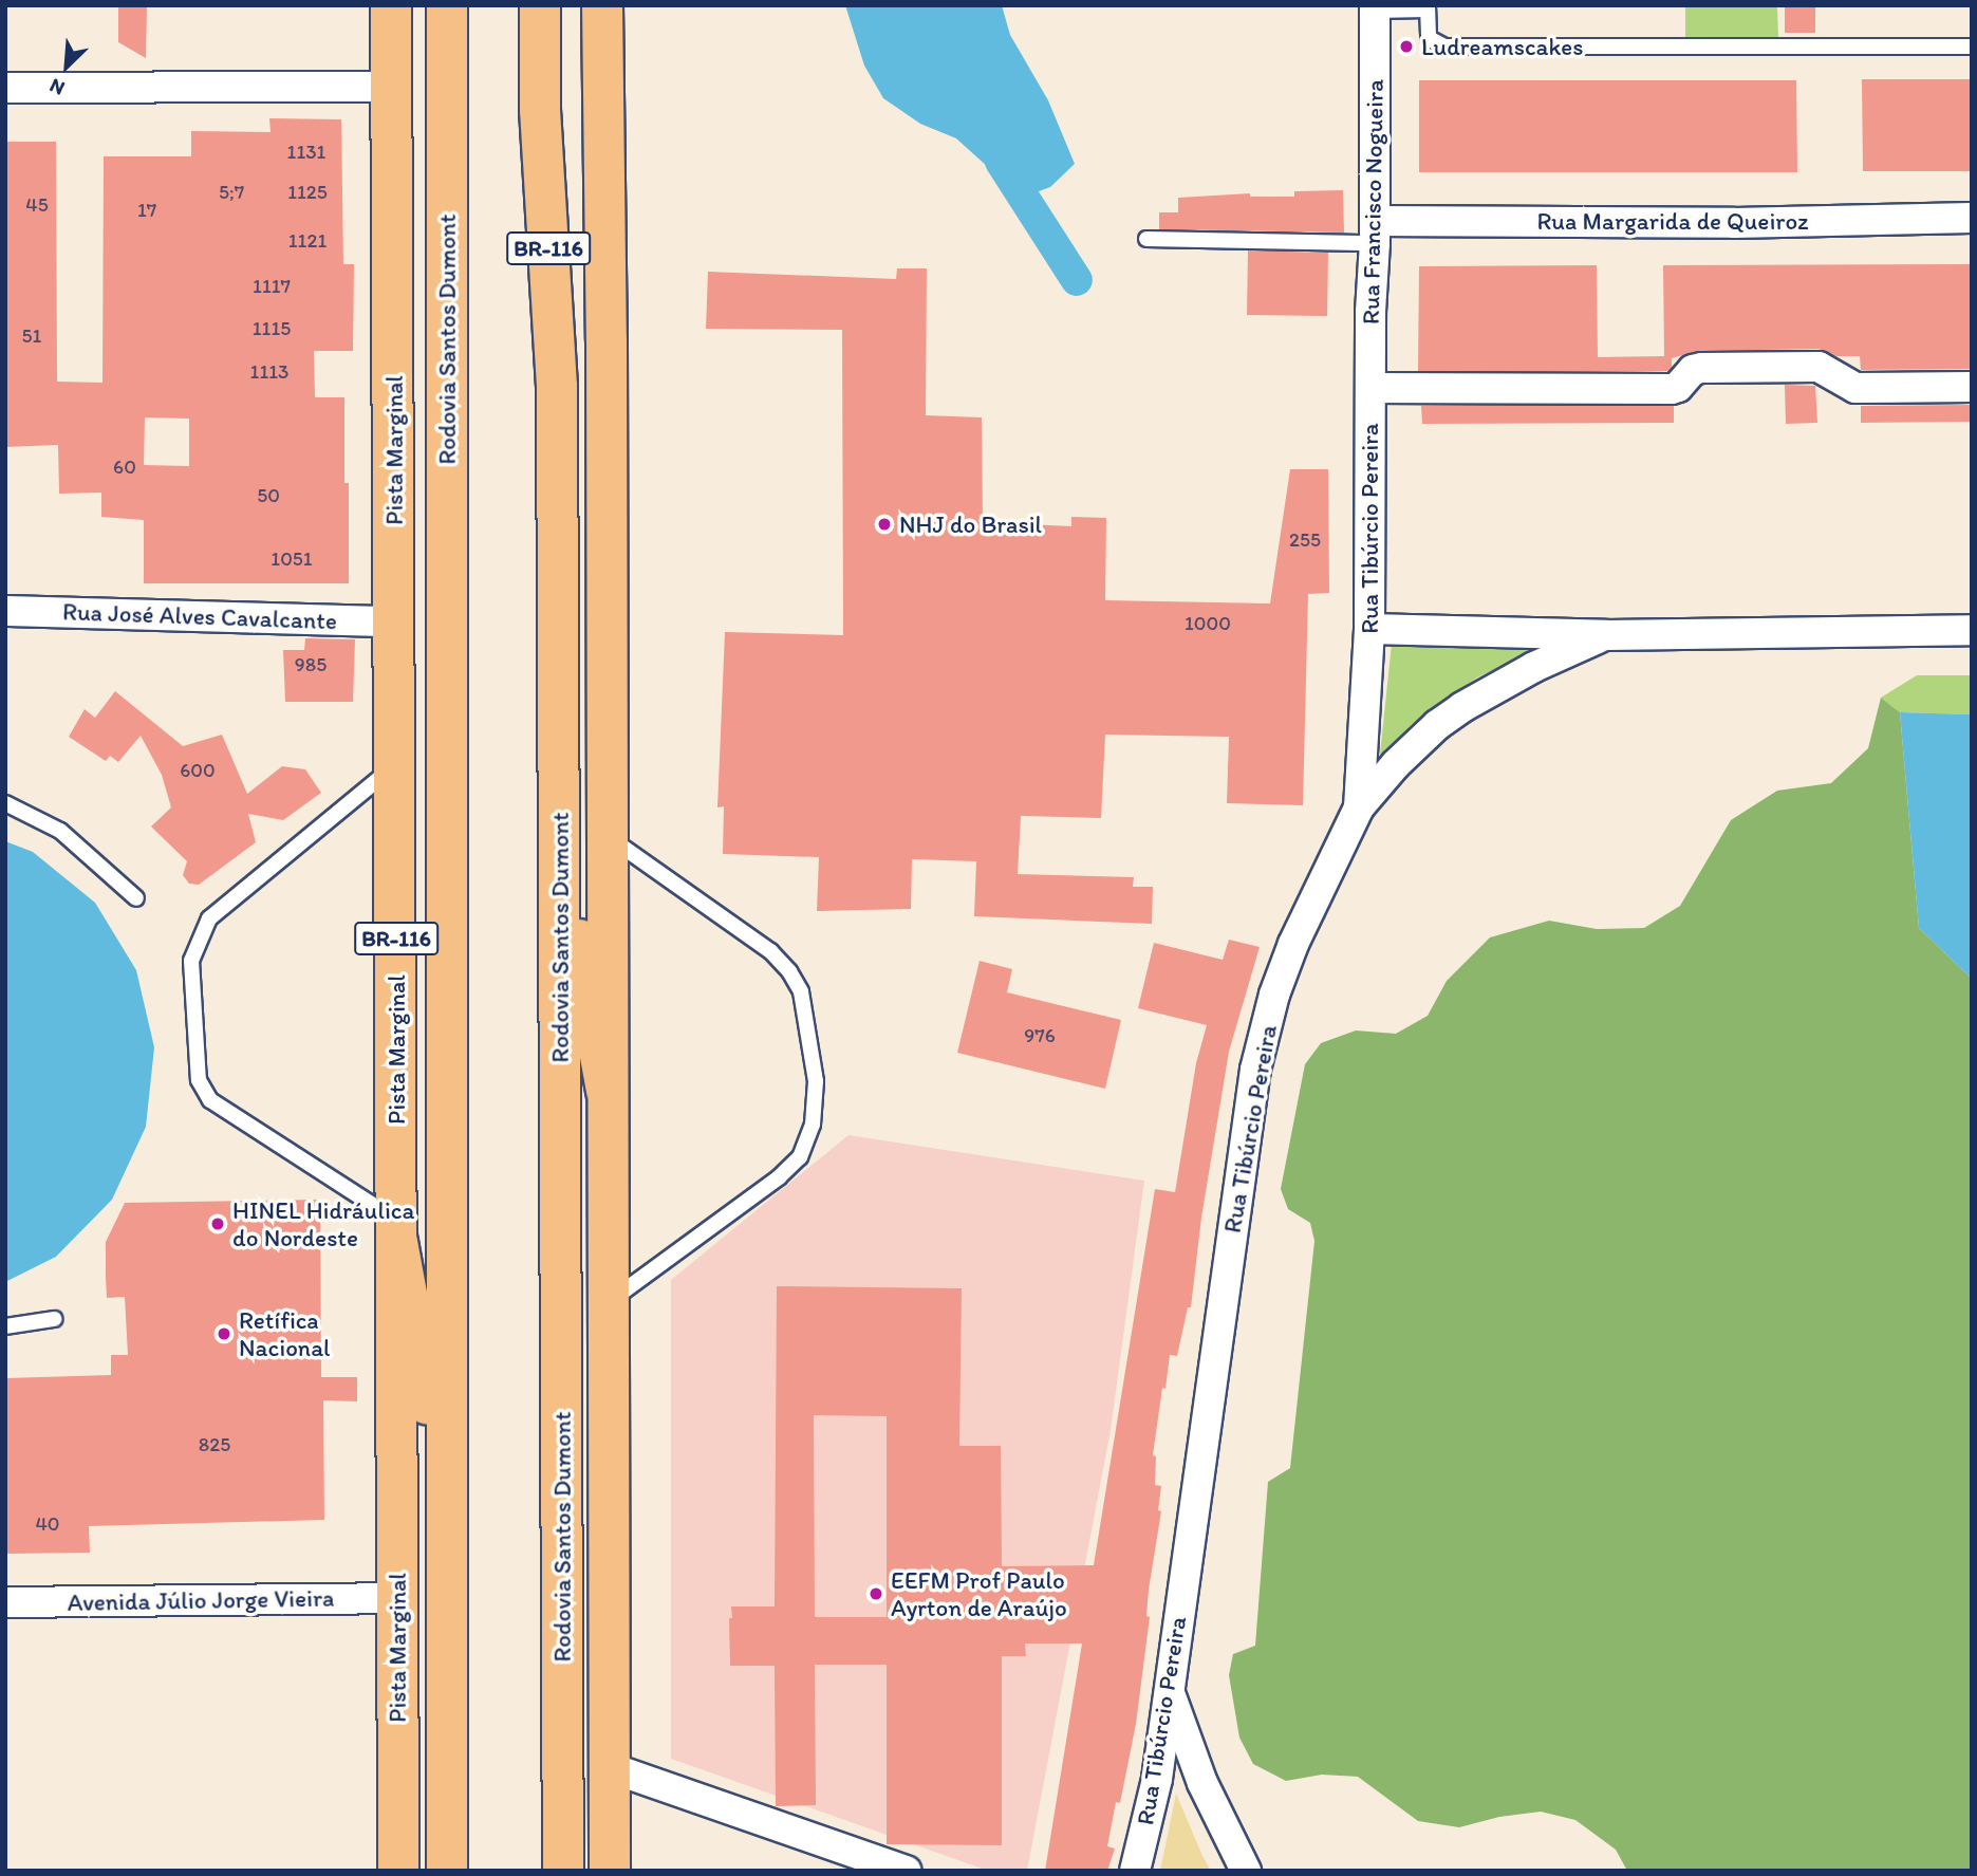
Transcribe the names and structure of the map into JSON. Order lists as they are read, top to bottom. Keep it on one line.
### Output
{"streets":{"main road":["BR-116","Rodovia Santos Dumont","Pista Marginal"],"street":["Rua Francisco Nogueira","Rua Margarida de Queiroz","Rua Tibúrcio Pereira","Rua José Alves Cavalcante","Avenida Júlio Jorge Vieira"]},"crossings":[["Rua Francisco Nogueira","Rua Margarida de Queiroz"],["Rua Francisco Nogueira","Rua Tibúrcio Pereira"],["Pista Marginal","Rua José Alves Cavalcante"],["Pista Marginal","Avenida Júlio Jorge Vieira"]],"places":["Ludreamscakes","NHJ do Brasil","HINEL Hidráulica do Nordeste","Retífica Nacional","EEFM Prof Paulo Ayrton de Araújo"],"house_numbers":["1131","5;7","1125","45","17","1121","1117","1115","51","1113","60","50","255","1051","1000","985","600","976","825","40"],"north":"bottom left"}
